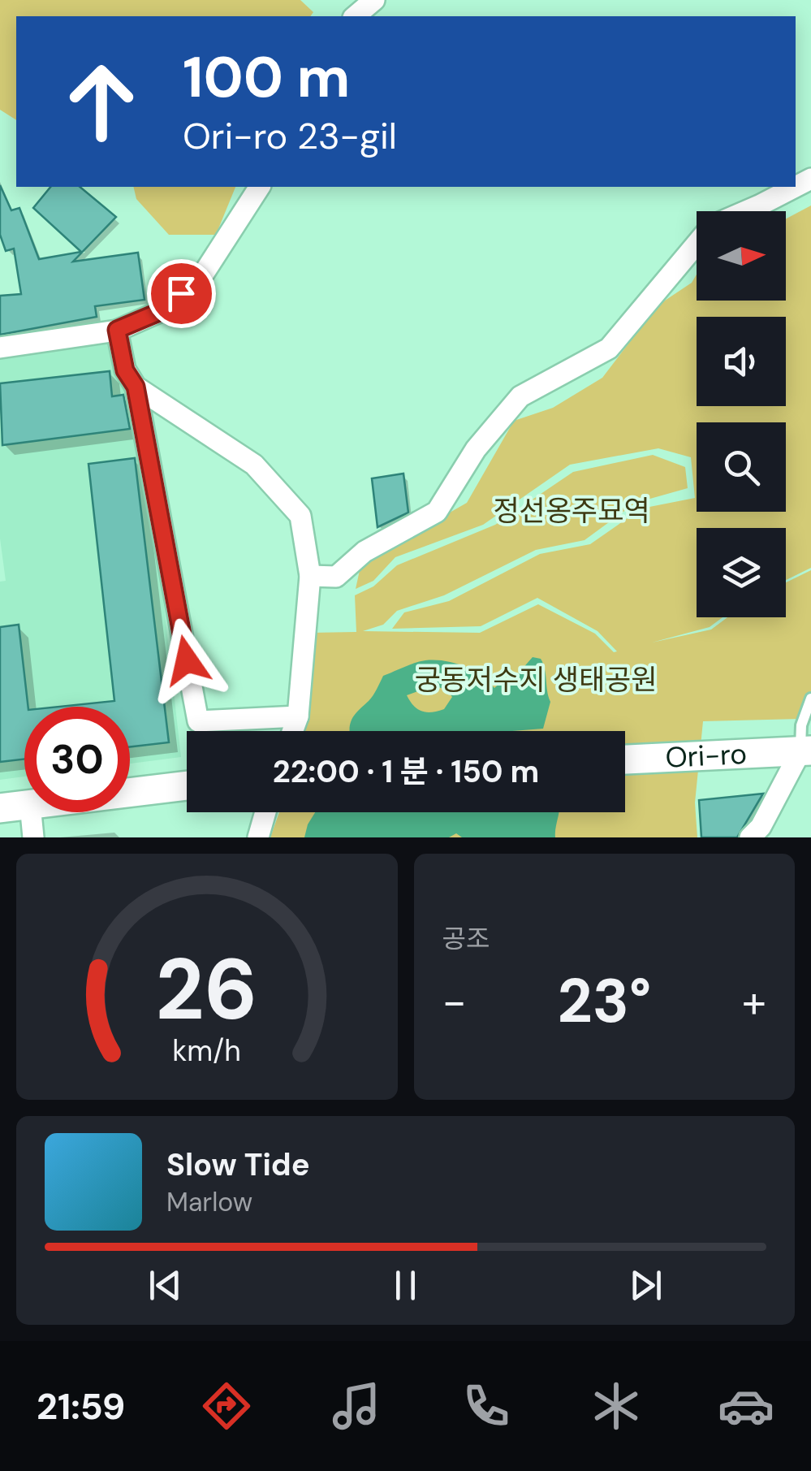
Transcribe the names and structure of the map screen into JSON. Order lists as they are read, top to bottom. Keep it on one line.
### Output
{"streets":{"main road":["Ori-ro"]},"parks":["정선옹주묘역","궁동저수지 생태공원"],"north":"right","page":{"turn":["100 m","Ori-ro 23-gil"],"limit":"30","trip":"22:00 · 1 분 · 150 m","tile":"공조","heat":["−","23°","+"],"song":["Slow Tide","Marlow"],"tabs":"21:59","gauge":["26","km/h"]}}
